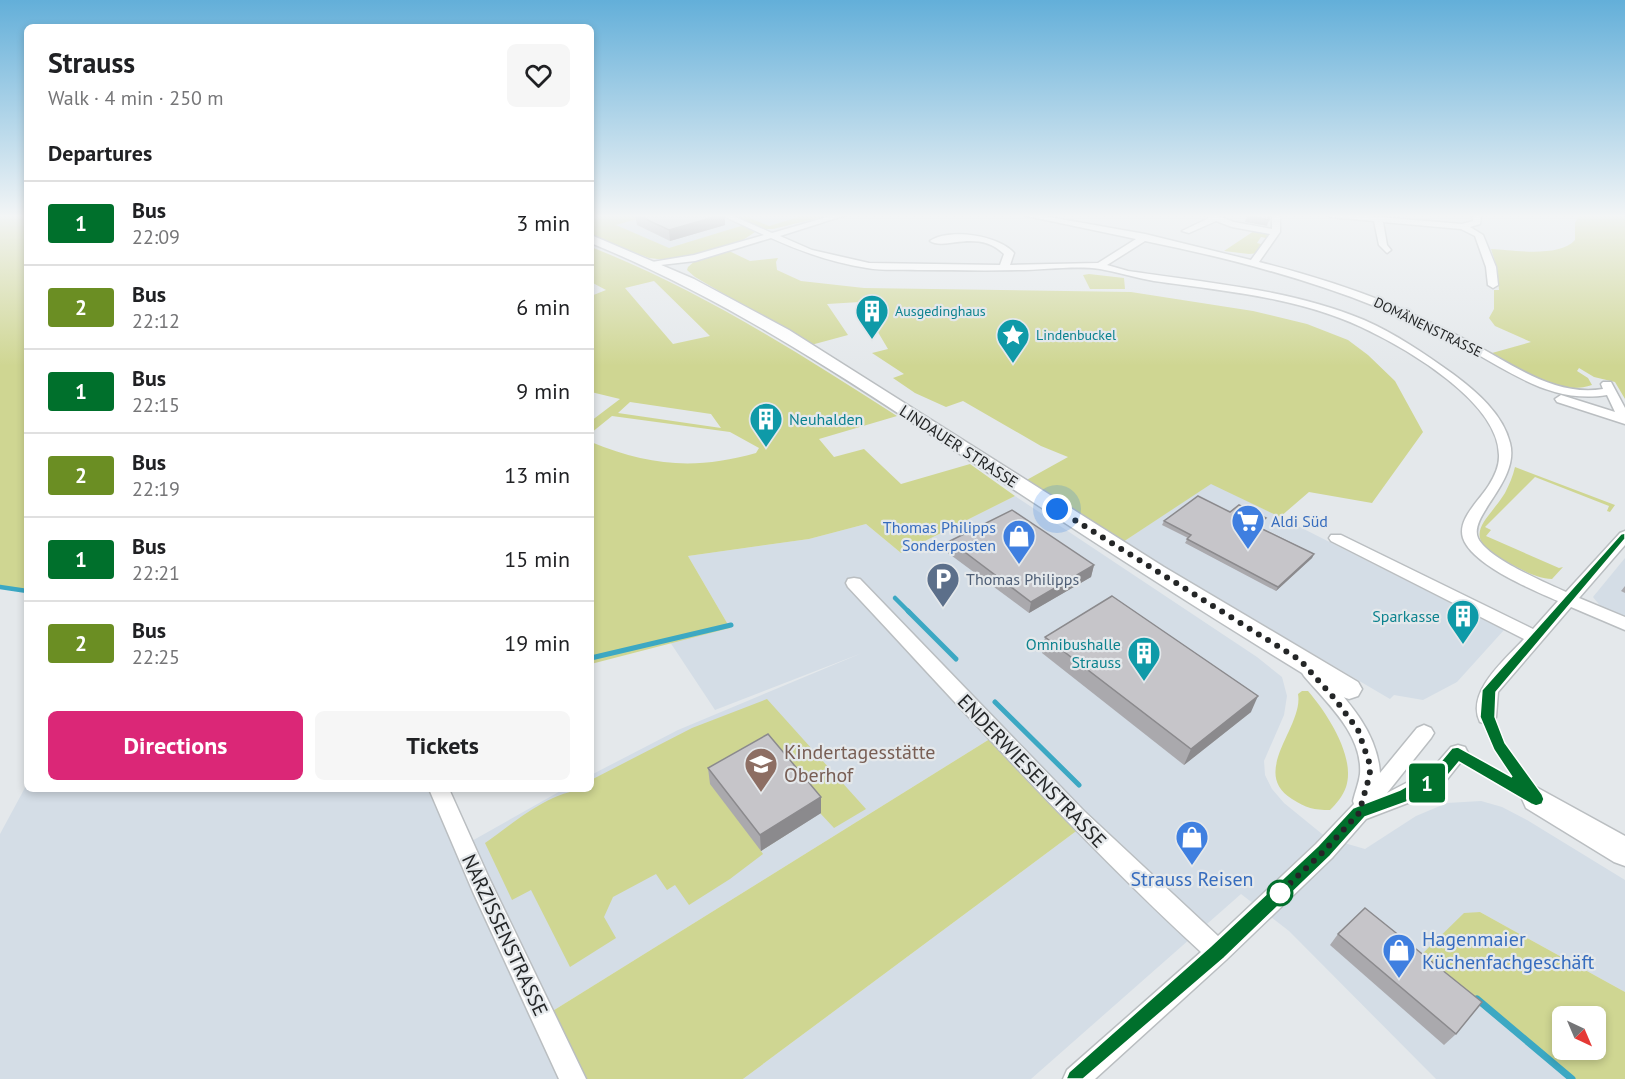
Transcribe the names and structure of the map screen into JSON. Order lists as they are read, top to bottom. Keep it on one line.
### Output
{"streets":{"main road":["LINDAUER STRASSE"],"street":["DOMÄNENSTRASSE","ENDERWIESENSTRASSE","NARZISSENSTRASSE"]},"places":{"building":["Ausgedinghaus","Neuhalden","Sparkasse","Omnibushalle Strauss"],"place":["Lindenbuckel"],"supermarket":["Aldi Süd"],"shop":["Thomas Philipps Sonderposten","Strauss Reisen","Hagenmaier Küchenfachgeschäft"],"parking":["Thomas Philipps"],"school or university":["Kindertagesstätte Oberhof"]},"lines":["bus line 1"],"north":"bottom right","page":{"on_map":"1","heading":[["Strauss","Walk · 4 min · 250 m"],"Departures"],"list":[{"mark":"1","name":"Bus","note":"22:09","value":"3 min"},{"mark":"2","name":"Bus","note":"22:12","value":"6 min"},{"mark":"1","name":"Bus","note":"22:15","value":"9 min"},{"mark":"2","name":"Bus","note":"22:19","value":"13 min"},{"mark":"1","name":"Bus","note":"22:21","value":"15 min"},{"mark":"2","name":"Bus","note":"22:25","value":"19 min"}],"buttons":["Directions","Tickets"]}}
